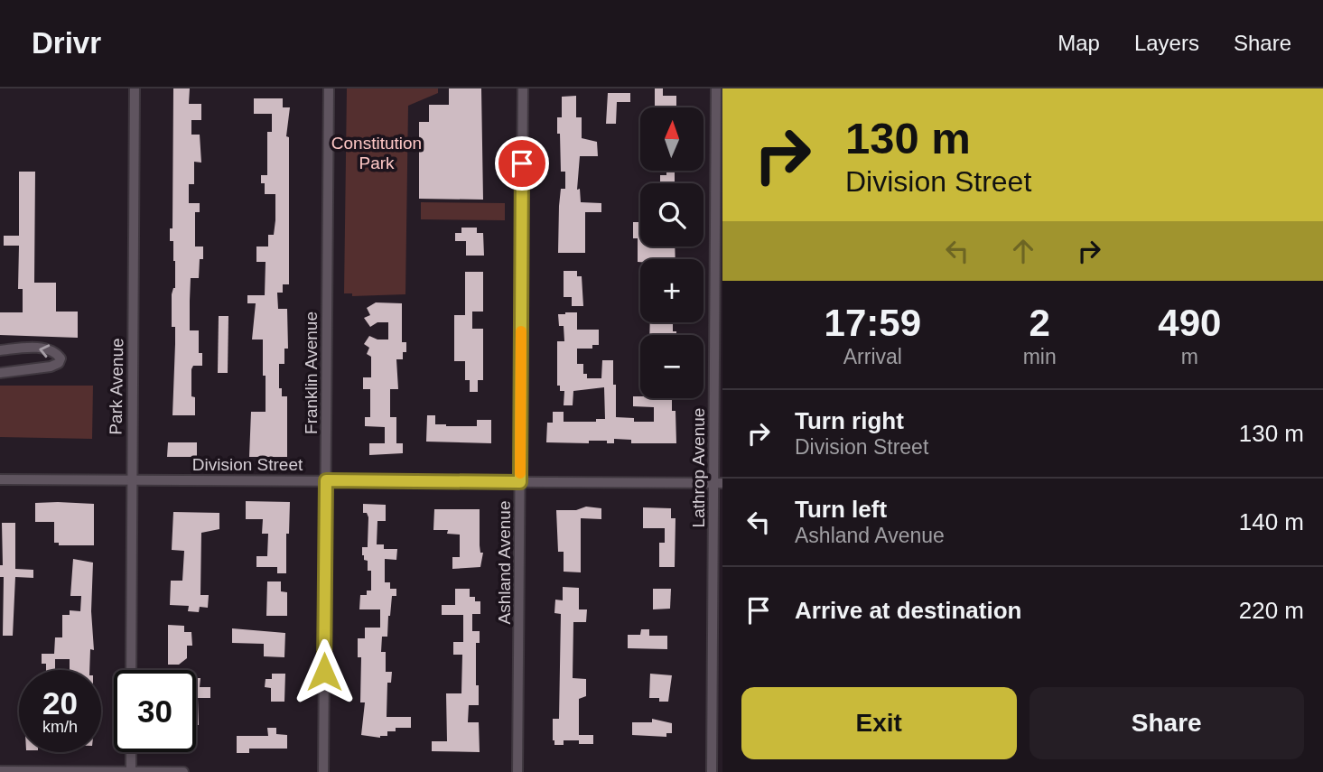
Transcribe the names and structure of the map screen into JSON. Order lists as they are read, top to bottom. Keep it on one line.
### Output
{"streets":{"street":["Franklin Avenue","Park Avenue","Division Street","Lathrop Avenue","Ashland Avenue"]},"crossings":[["Franklin Avenue","Division Street"],["Park Avenue","Division Street"],["Division Street","Lathrop Avenue"],["Division Street","Ashland Avenue"]],"parks":["Constitution Park"],"north":"top","page":{"header":"Drivr","nav":["Map","Layers","Share"],"turn":["130 m","Division Street"],"map_buttons":["+","−"],"eta":["17:59","Arrival","2","min","490","m"],"list":[{"name":"Turn right","note":"Division Street","value":"130 m"},{"name":"Turn left","note":"Ashland Avenue","value":"140 m"},{"name":"Arrive at destination","value":"220 m"}],"speed":"20 km/h","limit":"30","buttons":["Exit","Share"]}}
